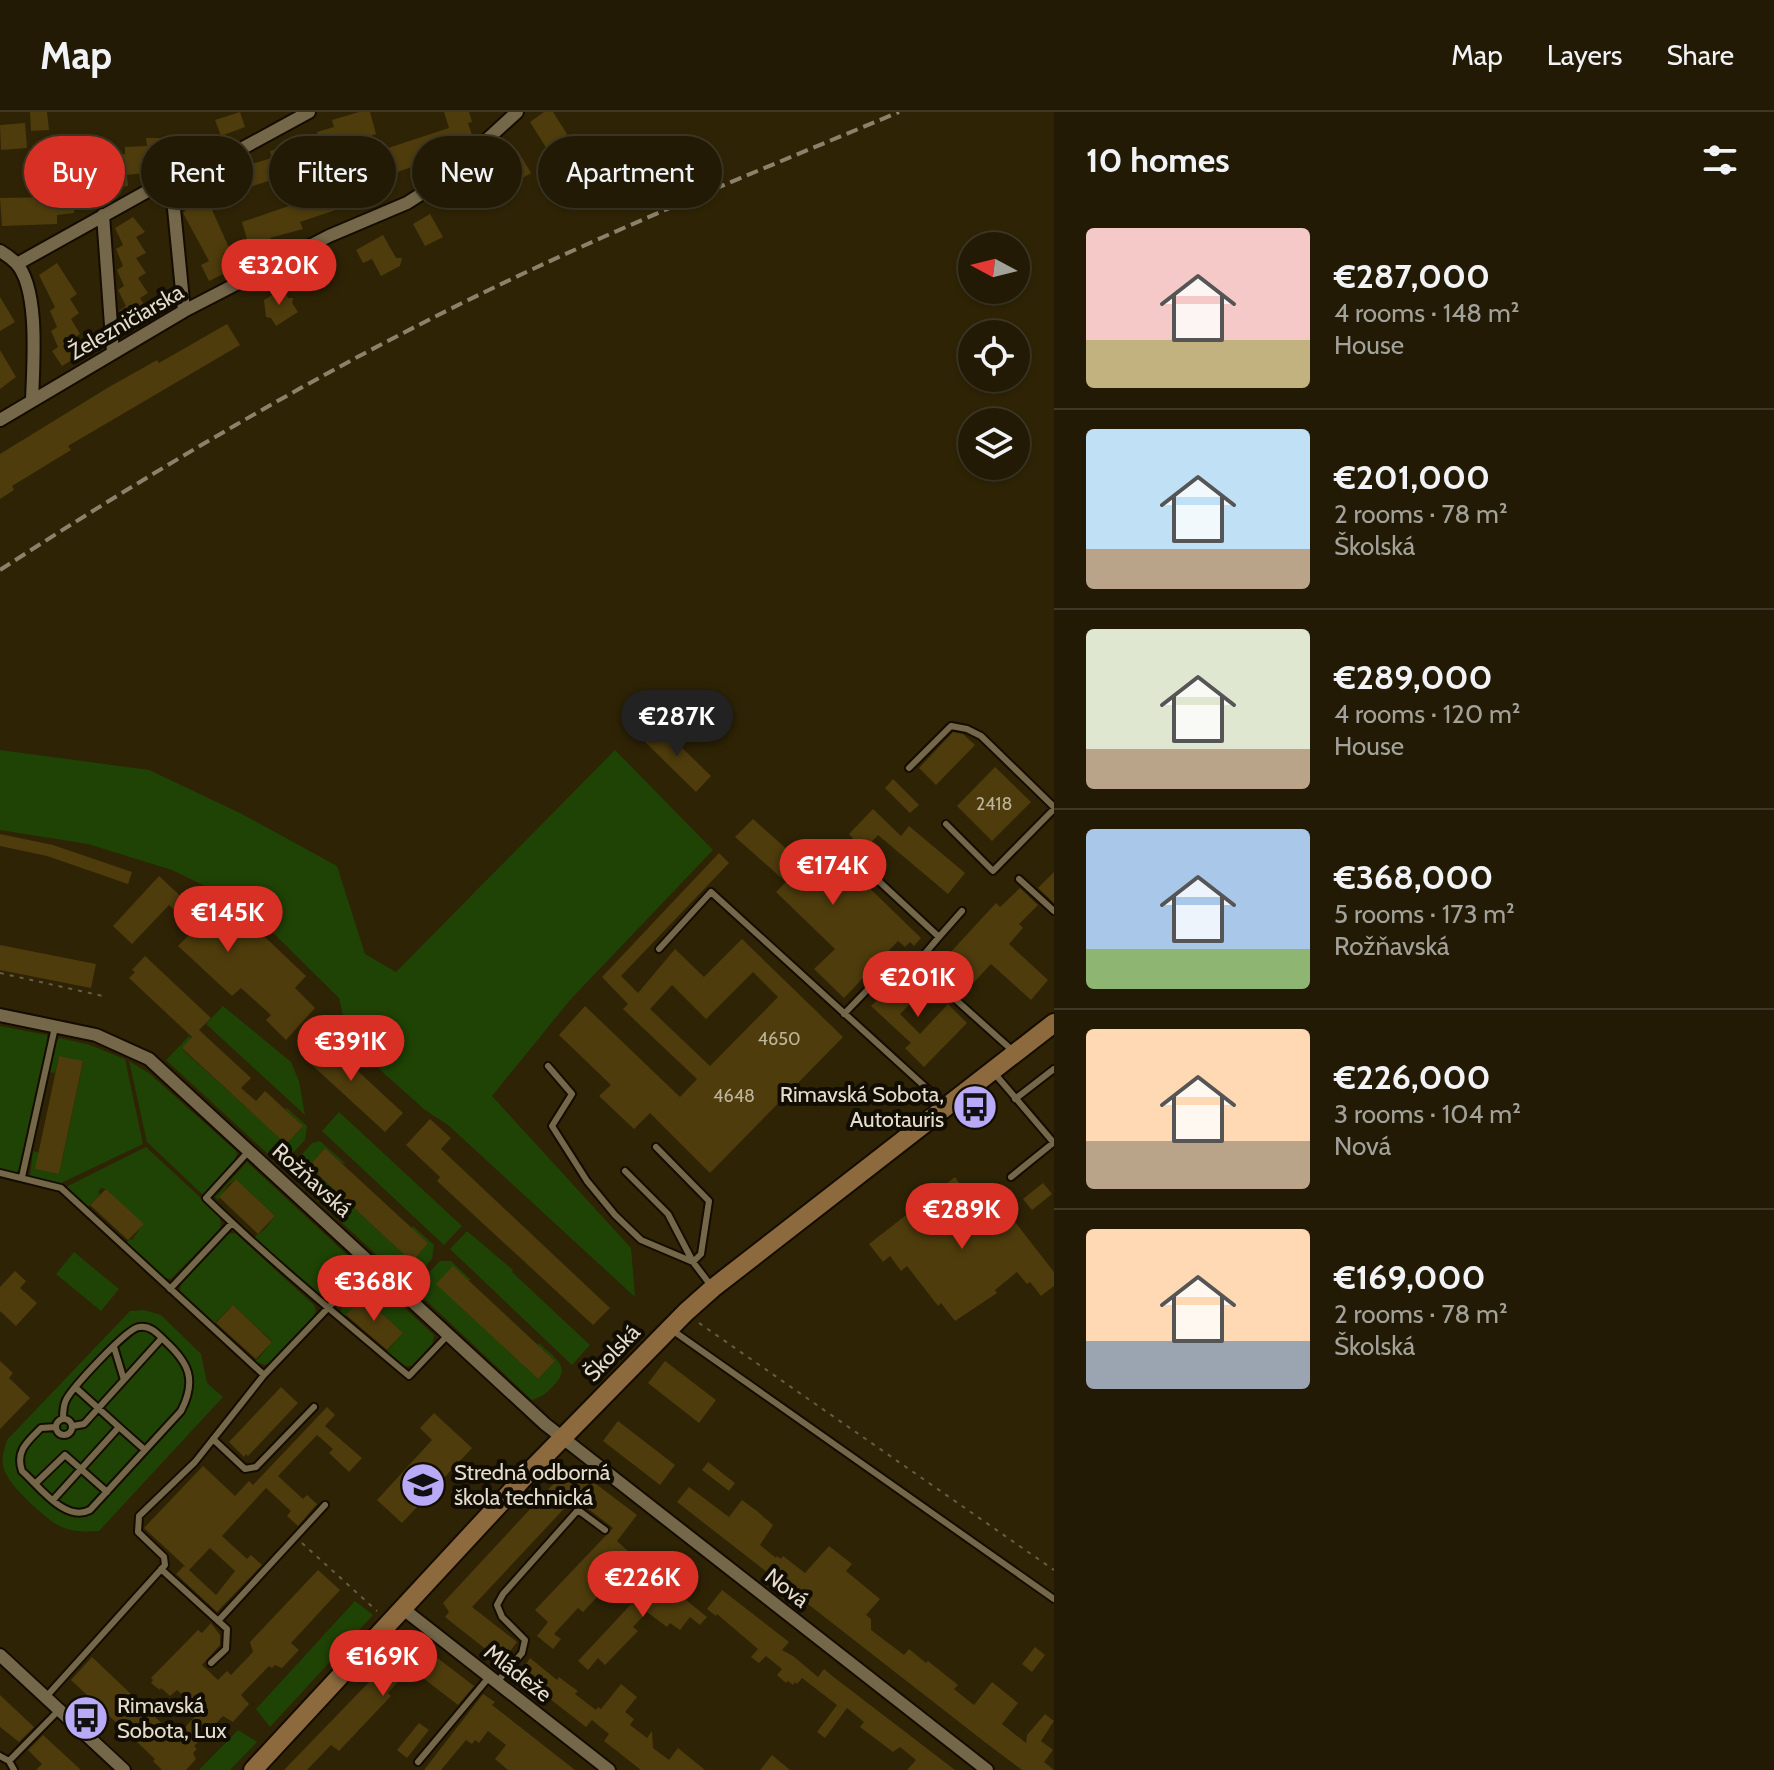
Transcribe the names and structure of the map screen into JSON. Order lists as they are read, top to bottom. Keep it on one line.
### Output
{"streets":{"main road":["Školská"],"street":["Železničiarska","Rožňavská","Nová","Mládeže"]},"crossings":[["Rožňavská","Školská"],["Rožňavská","Nová"],["Školská","Nová"],["Školská","Mládeže"]],"places":{"bus stop":["Rimavská Sobota, Autotauris","Rimavská Sobota, Lux"],"school or university":["Stredná odborná škola technická"]},"house_numbers":["2418","4650","4648"],"north":"left","page":{"header":"Map","nav":["Map","Layers","Share"],"heading":"10 homes","chip":["Buy","Rent","Filters","New","Apartment"],"list":[{"name":"€287,000","note":"4 rooms · 148 m² · House"},{"name":"€201,000","note":"2 rooms · 78 m² · Školská"},{"name":"€289,000","note":"4 rooms · 120 m² · House"},{"name":"€368,000","note":"5 rooms · 173 m² · Rožňavská"},{"name":"€226,000","note":"3 rooms · 104 m² · Nová"},{"name":"€169,000","note":"2 rooms · 78 m² · Školská"}],"price":["€320K","€287K","€174K","€145K","€201K","€391K","€289K","€368K","€226K","€169K"]}}
